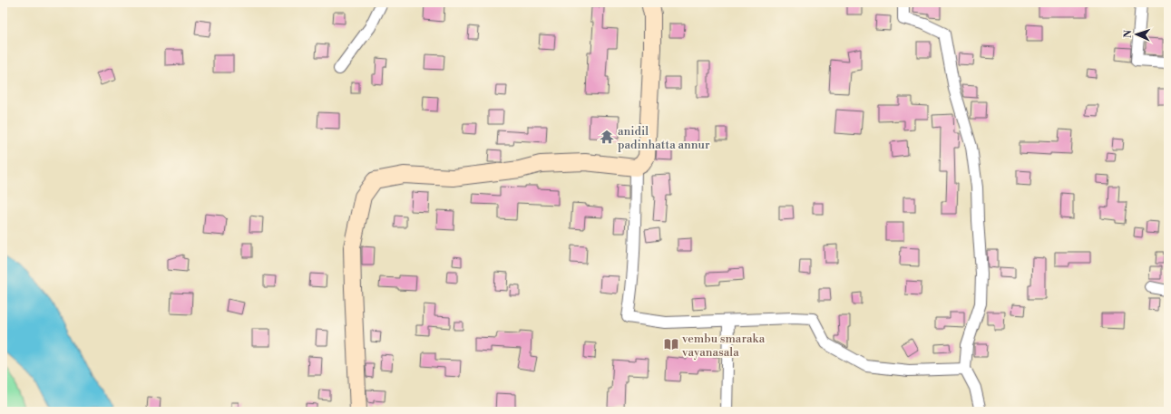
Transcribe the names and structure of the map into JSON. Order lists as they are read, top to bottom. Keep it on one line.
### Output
{"places":{"temple":["anidil padinhatta annur"],"library":["vembu smaraka vayanasala"]},"north":"left"}
